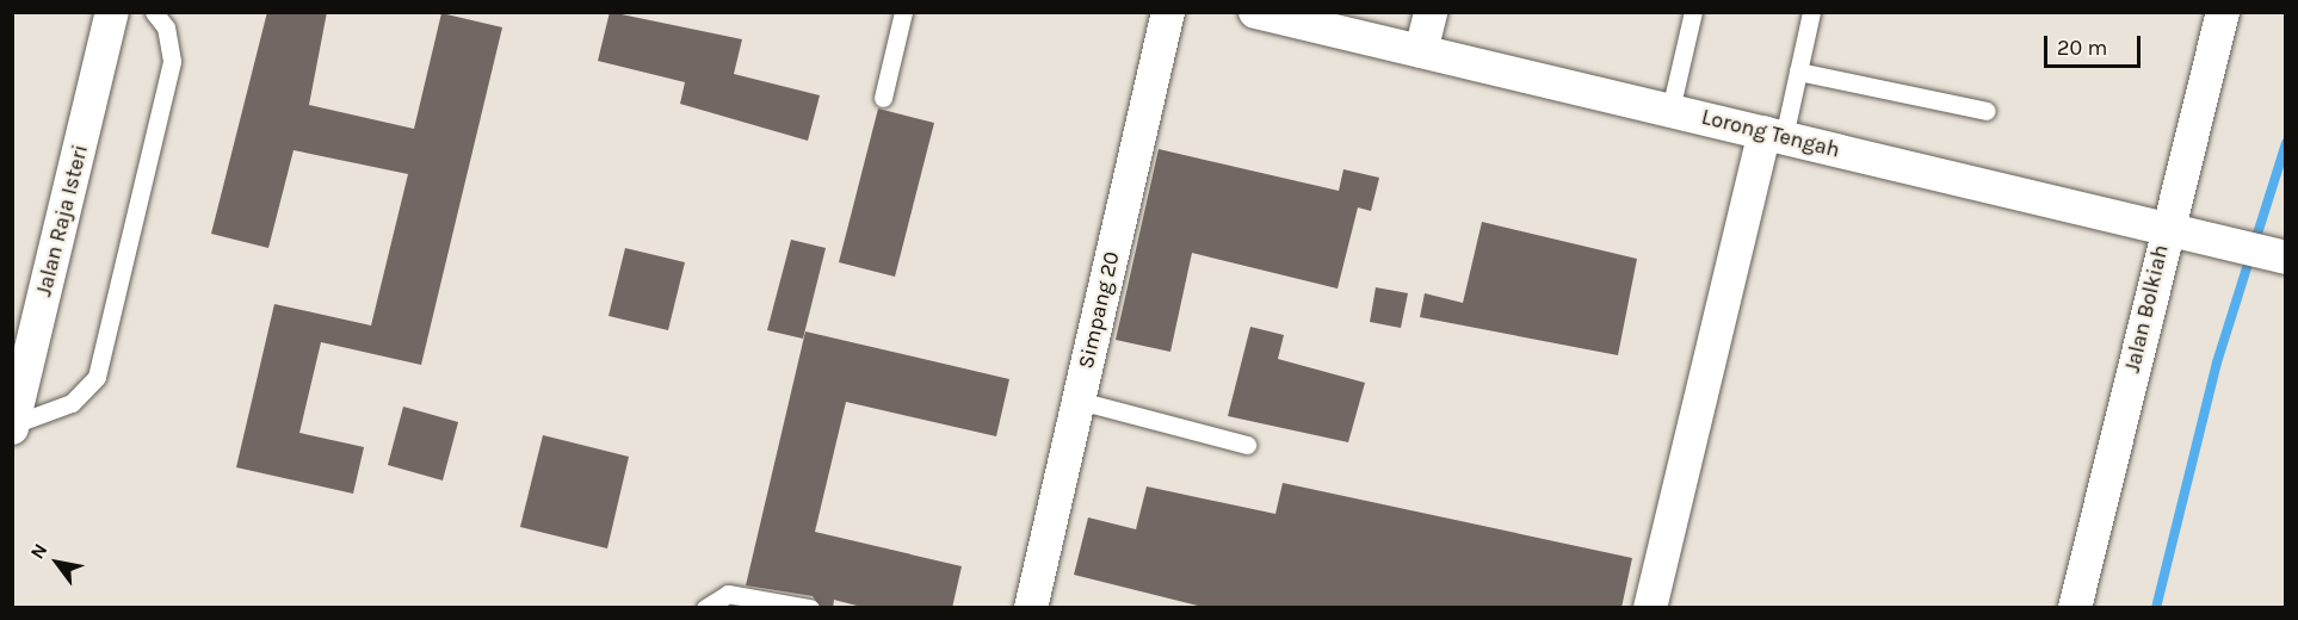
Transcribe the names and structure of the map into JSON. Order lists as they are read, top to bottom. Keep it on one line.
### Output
{"streets":{"street":["Lorong Tengah","Jalan Raja Isteri","Jalan Bolkiah","Simpang 20"]},"crossings":[["Lorong Tengah","Jalan Bolkiah"]],"scale_bar":"20 m","north":"top left"}
